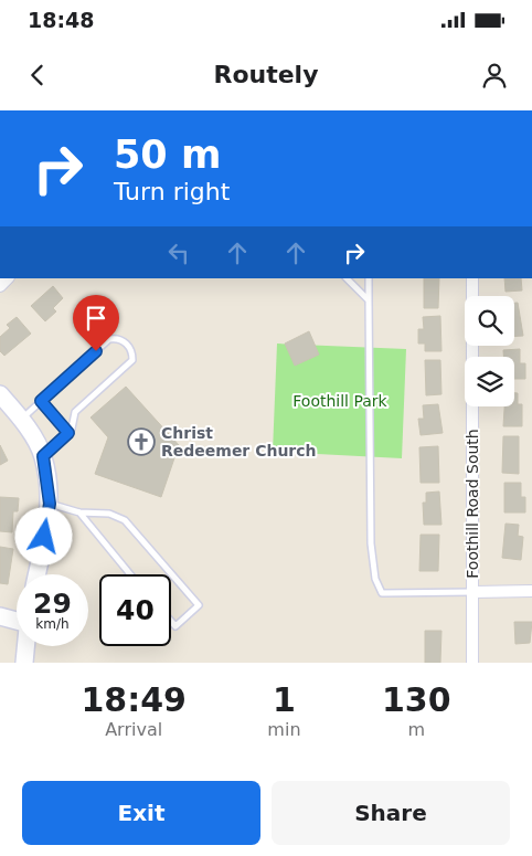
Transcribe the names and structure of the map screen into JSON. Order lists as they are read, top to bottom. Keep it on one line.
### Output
{"streets":{"street":["Foothill Road South"]},"parks":["Foothill Park"],"places":{"church":["Christ Redeemer Church"]},"page":{"status":"18:48","header":"Routely","turn":["50 m","Turn right"],"speed":"29 km/h","limit":"40","eta":["18:49","Arrival","1","min","130","m"],"buttons":["Exit","Share"]}}
